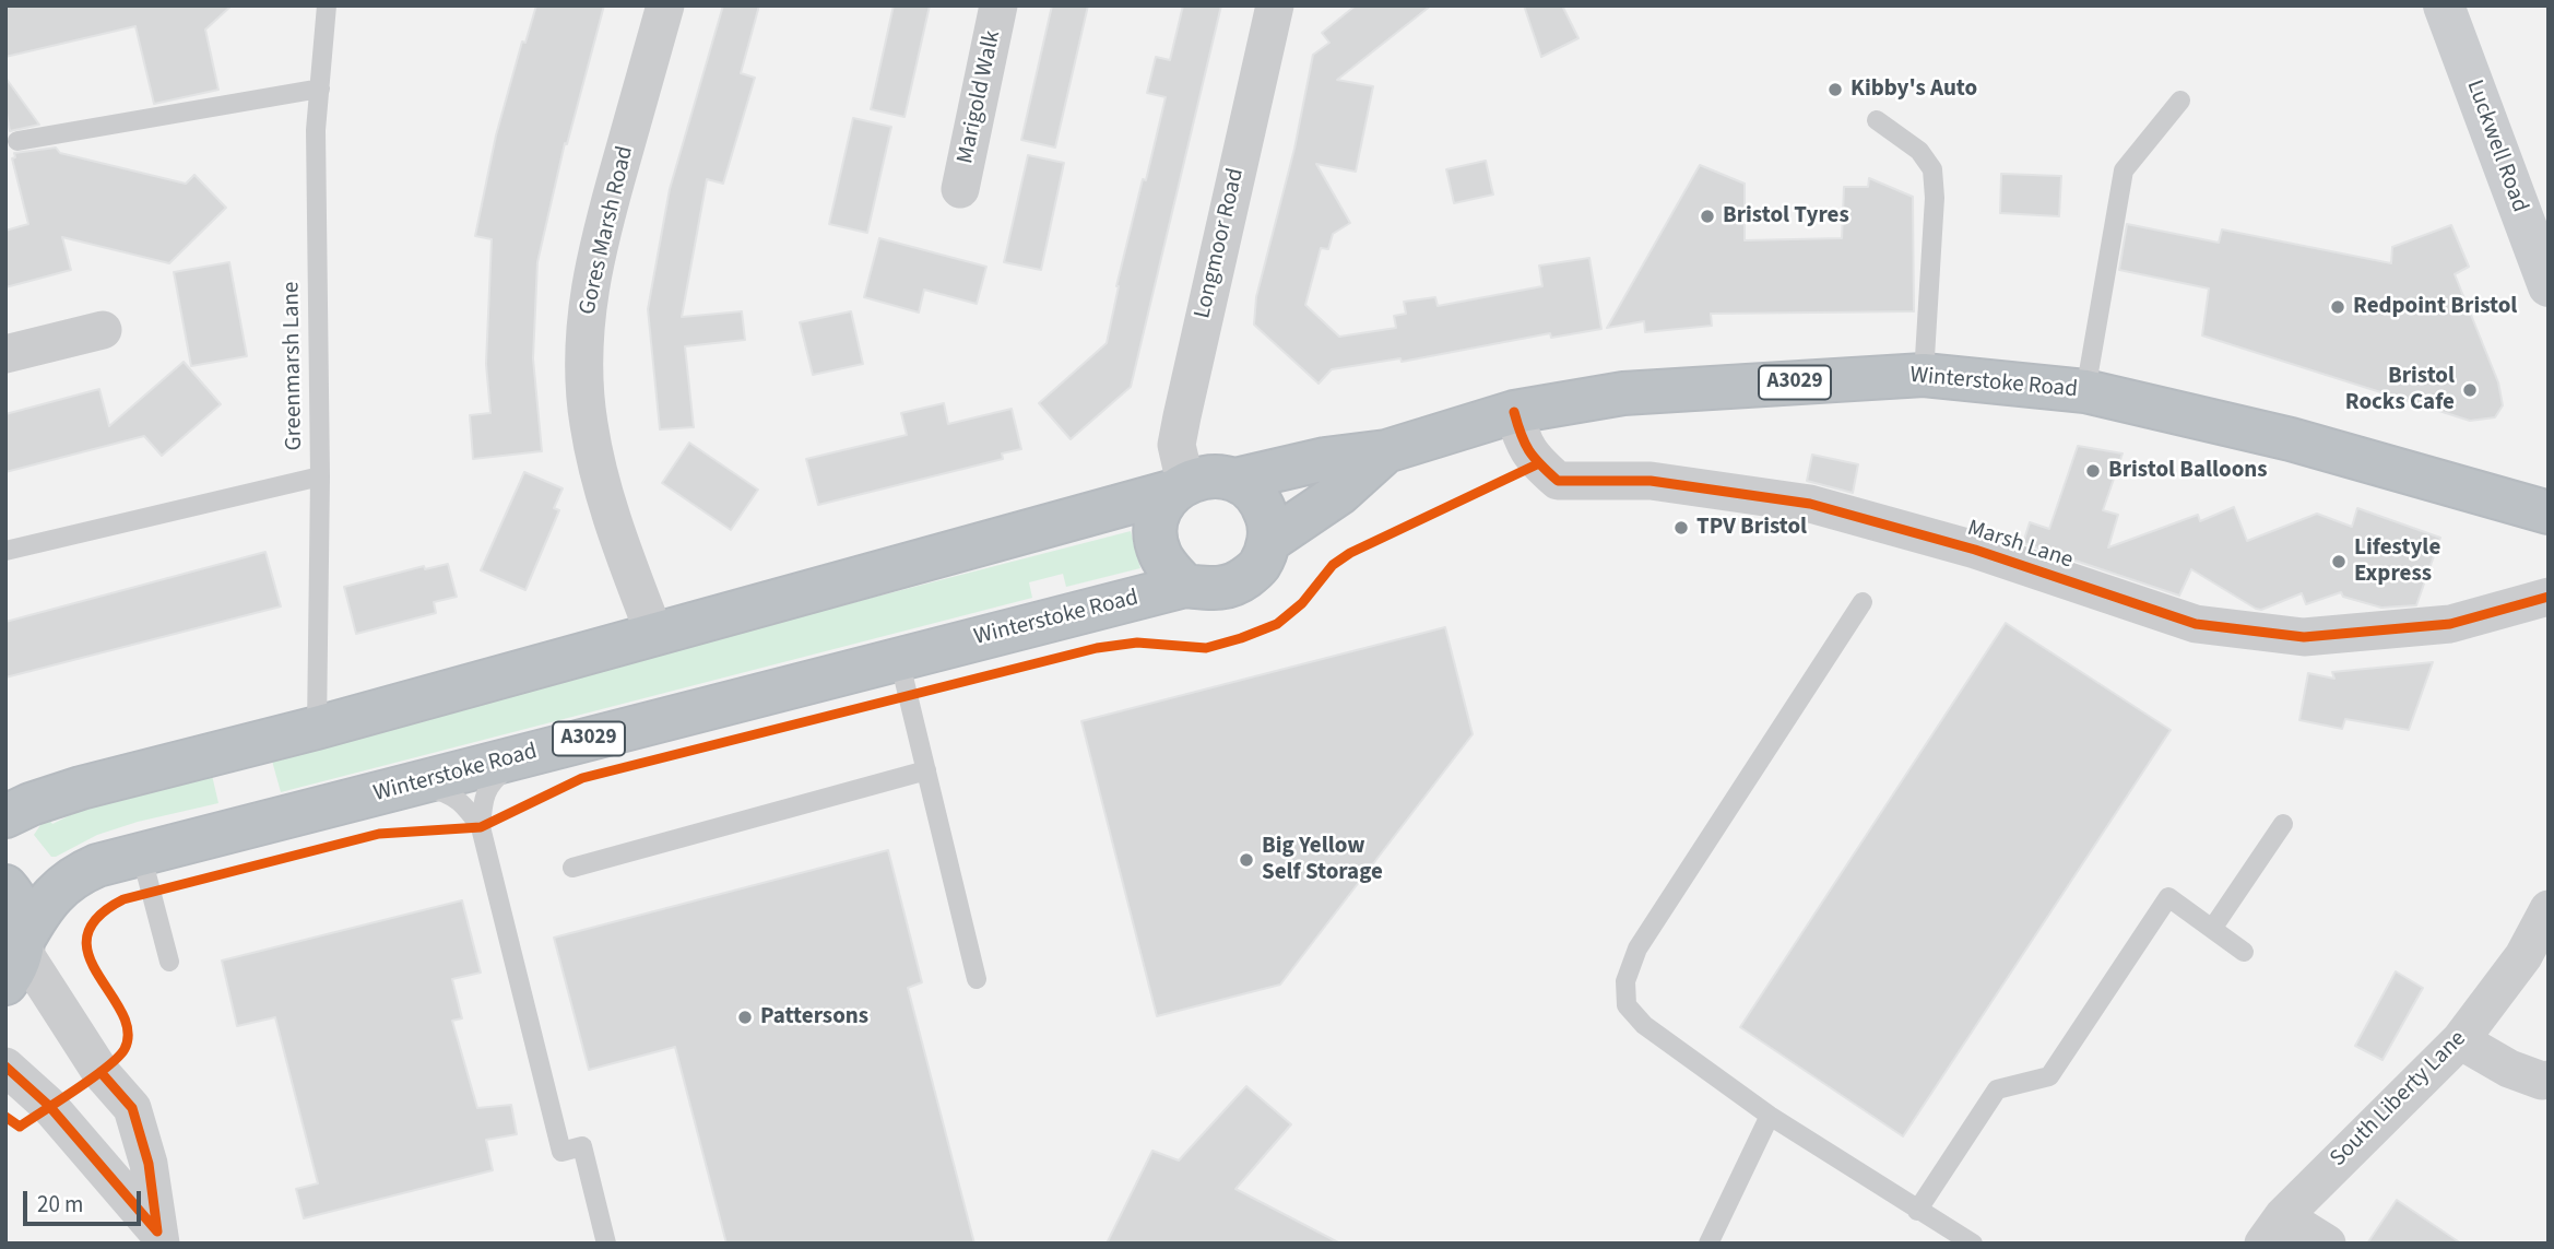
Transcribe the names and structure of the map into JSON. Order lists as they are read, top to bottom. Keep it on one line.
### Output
{"streets":{"highway":["A3029","Winterstoke Road"],"street":["Marigold Walk","Luckwell Road","Gores Marsh Road","Longmoor Road","Marsh Lane","South Liberty Lane"],"lane":["Greenmarsh Lane"]},"crossings":[["Gores Marsh Road","Winterstoke Road"],["Longmoor Road","Winterstoke Road"],["Greenmarsh Lane","Winterstoke Road"],["Winterstoke Road","Marsh Lane"]],"places":["Kibby's Auto","Bristol Tyres","Redpoint Bristol","Bristol Rocks Cafe","Bristol Balloons","TPV Bristol","Lifestyle Express","Big Yellow Self Storage","Pattersons"],"scale_bar":"20 m"}
